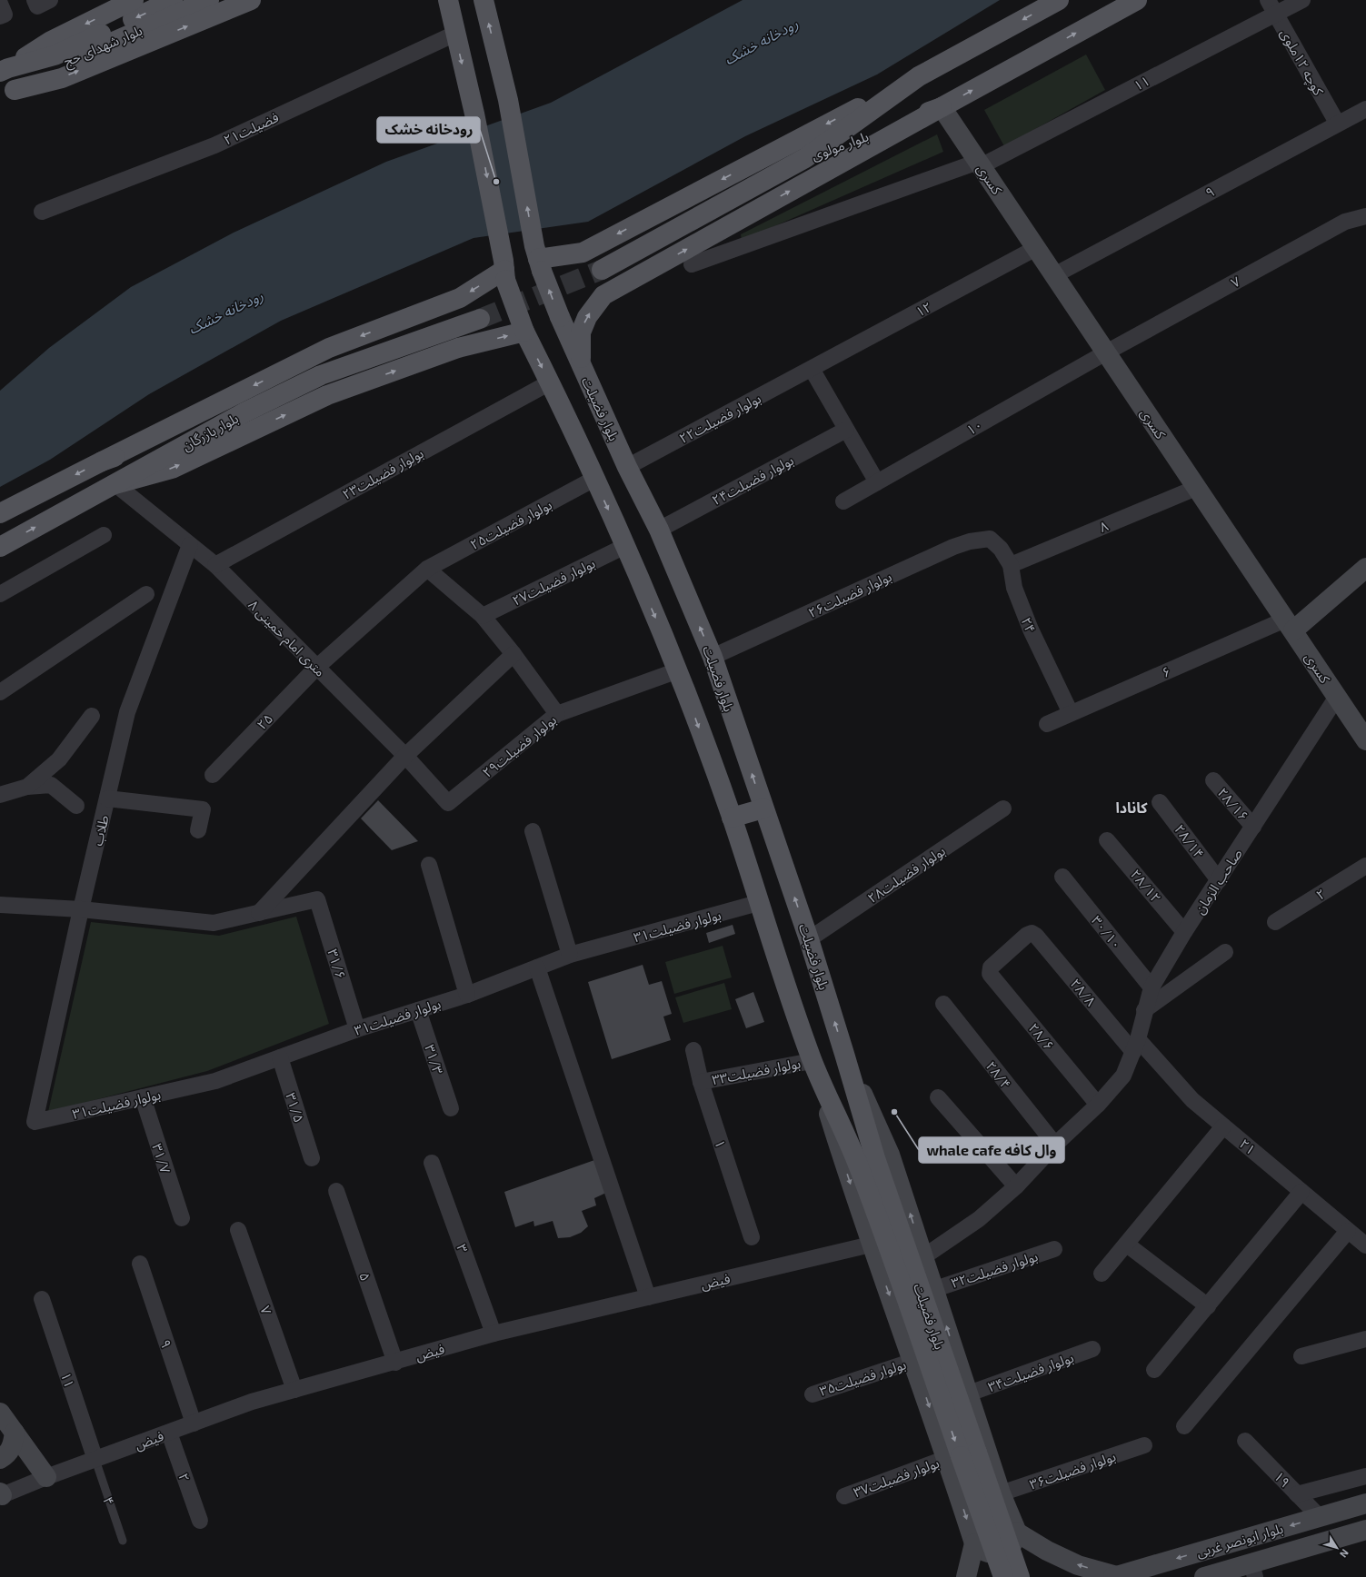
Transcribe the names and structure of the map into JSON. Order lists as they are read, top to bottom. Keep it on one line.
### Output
{"streets":{"main road":["بلوار شهدای حج","بلوار مولوی","کسری","بلوار فضیلت","بلوار بازرگان","بلوار ابونصر غربی"],"street":["کوچه ۱۲ملوی","۱۱","فضیلت۲۱","۹","۷","۱۲","بولوار فضیلت۲۲","۱۰","بولوار فضیلت۲۳","بولوار فضیلت۲۴","بولوار فضیلت۲۵","۸","بولوار فضیلت۲۷","بولوار فضیلت۲۶","۲۴","۸ متری امام خمینی","۶","۲۵","بولوار فضیلت۲۹","۲۸/۱۶","طلاب","۲۸/۱۴","بولوار فضیلت۲۸","صاحب الزمان","۲۸/۱۲","۲","بولوار فضیلت۳۱","۳۰/۱۰","۳۱/۶","۲۸/۸","۲۸/۶","۳۱/۳","بولوار فضیلت۳۳","۲۸/۴","۳۱/۵","۱","۲۱","۳۱/۷","۳","بولوار فضیلت۳۲","۵","فیض","بولوار فضیلت۳۴","بولوار فضیلت۳۵","بولوار فضیلت۳۶","بولوار فضیلت۳۷","۱۹"],"lane":["۴"]},"crossings":[["کوچه ۱۲ملوی","۱۱"],["کوچه ۱۲ملوی","۹"],["۱۱","کسری"],["۱۱","فیض"],["۱۱","۴"],["فضیلت۲۱","بلوار فضیلت"],["بلوار مولوی","کسری"],["کسری","۹"],["کسری","۷"],["کسری","۱۲"],["کسری","۱۰"],["کسری","۸"],["کسری","۶"],["کسری","صاحب الزمان"],["۹","فیض"],["۷","۱۰"],["۷","فیض"],["۱۲","بولوار فضیلت۲۲"],["بلوار فضیلت","بولوار فضیلت۲۲"],["بلوار فضیلت","بولوار فضیلت۲۳"],["بلوار فضیلت","بولوار فضیلت۲۴"],["بلوار فضیلت","بولوار فضیلت۲۵"],["بلوار فضیلت","بولوار فضیلت۲۷"],["بلوار فضیلت","بولوار فضیلت۲۶"],["بلوار فضیلت","بولوار فضیلت۲۹"],["بلوار فضیلت","بولوار فضیلت۲۸"],["بلوار فضیلت","صاحب الزمان"],["بلوار فضیلت","بولوار فضیلت۳۱"],["بلوار فضیلت","بولوار فضیلت۳۳"],["بلوار فضیلت","بولوار فضیلت۳۲"],["بلوار فضیلت","فیض"],["بلوار فضیلت","بولوار فضیلت۳۴"],["بلوار فضیلت","بولوار فضیلت۳۵"],["بلوار فضیلت","بولوار فضیلت۳۶"],["بلوار فضیلت","بولوار فضیلت۳۷"],["بلوار بازرگان","۸ متری امام خمینی"],["بولوار فضیلت۲۳","۸ متری امام خمینی"],["بولوار فضیلت۲۵","۸ متری امام خمینی"],["بولوار فضیلت۲۵","۲۵"],["۸","۲۴"],["بولوار فضیلت۲۶","۲۴"],["۲۴","۶"],["۸ متری امام خمینی","۲۵"],["۸ متری امام خمینی","بولوار فضیلت۲۹"],["۸ متری امام خمینی","طلاب"],["۲۸/۱۶","صاحب الزمان"],["طلاب","بولوار فضیلت۳۱"],["۲۸/۱۴","صاحب الزمان"],["صاحب الزمان","۲۸/۱۲"],["صاحب الزمان","۳۰/۱۰"],["صاحب الزمان","۲۸/۸"],["صاحب الزمان","۲۸/۶"],["صاحب الزمان","۲۸/۴"],["صاحب الزمان","۲۱"],["۲","فیض"],["بولوار فضیلت۳۱","۳۱/۶"],["بولوار فضیلت۳۱","۳۱/۳"],["بولوار فضیلت۳۱","۳۱/۵"],["بولوار فضیلت۳۱","۳۱/۷"],["۲۸/۸","۲۸/۶"],["۲۸/۸","۲۱"],["بولوار فضیلت۳۳","۱"],["۳","فیض"],["۵","فیض"],["فیض","۴"],["۱۹","بلوار ابونصر غربی"]],"districts":["کانادا"],"water":["رودخانه خشک"],"places":["رودخانه خشک","whale cafe وال کافه"],"north":"bottom right"}
